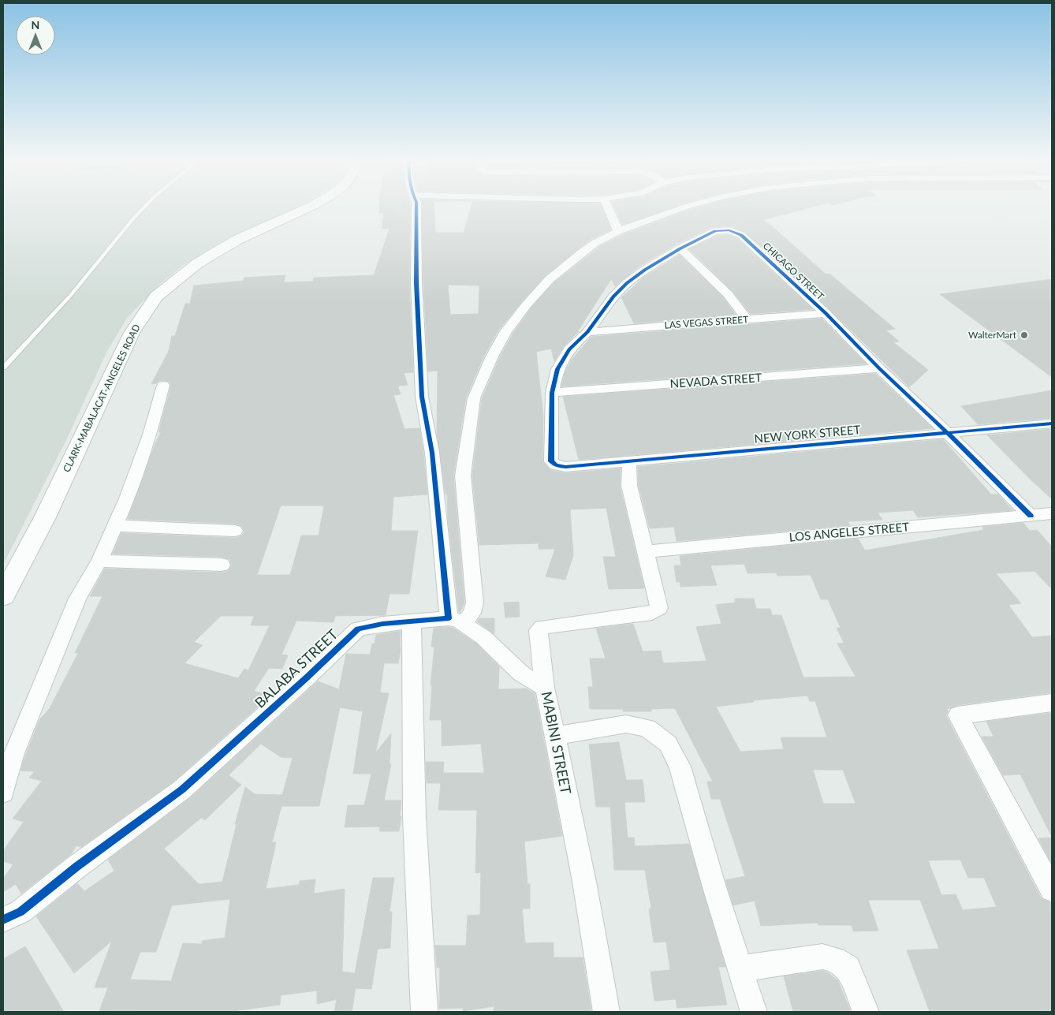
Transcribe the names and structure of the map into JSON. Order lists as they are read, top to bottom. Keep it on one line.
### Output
{"streets":{"main road":["CLARK-MABALACAT-ANGELES ROAD"],"street":["CHICAGO STREET","LAS VEGAS STREET","NEVADA STREET","NEW YORK STREET","LOS ANGELES STREET","BALABA STREET","MABINI STREET"]},"crossings":[["CHICAGO STREET","LAS VEGAS STREET"],["CHICAGO STREET","NEVADA STREET"],["CHICAGO STREET","NEW YORK STREET"],["CHICAGO STREET","LOS ANGELES STREET"],["LOS ANGELES STREET","MABINI STREET"]],"places":["WalterMart"],"north":"top"}
